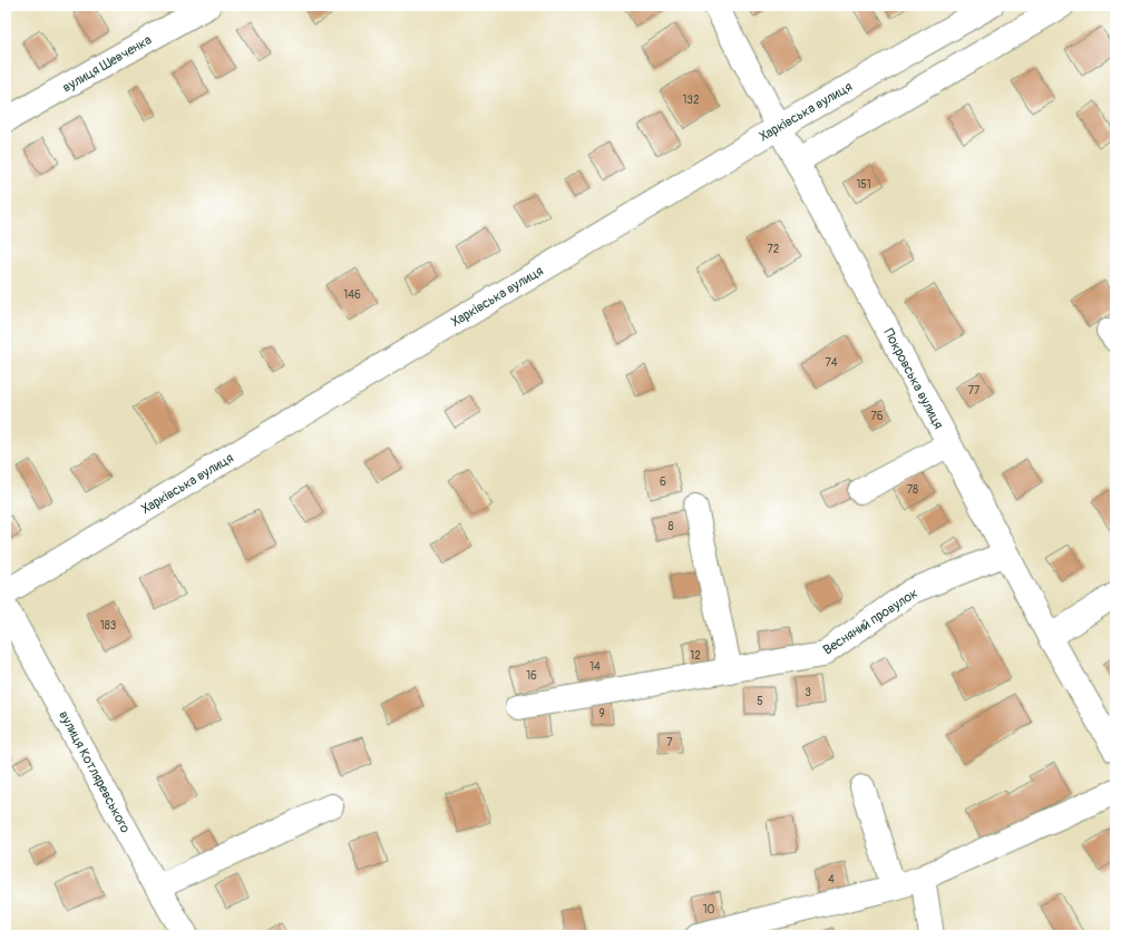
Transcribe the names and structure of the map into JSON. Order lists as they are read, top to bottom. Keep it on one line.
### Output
{"streets":{"street":["вулиця Шевченка","Харківська вулиця","Покровська вулиця","Весняний провулок","вулиця Котляревського"]},"crossings":[["Харківська вулиця","Покровська вулиця"],["Покровська вулиця","Весняний провулок"]],"house_numbers":["132","151","72","146","74","77","76","6","78","8","183","12","14","16","3","5","9","7","4","10"]}
